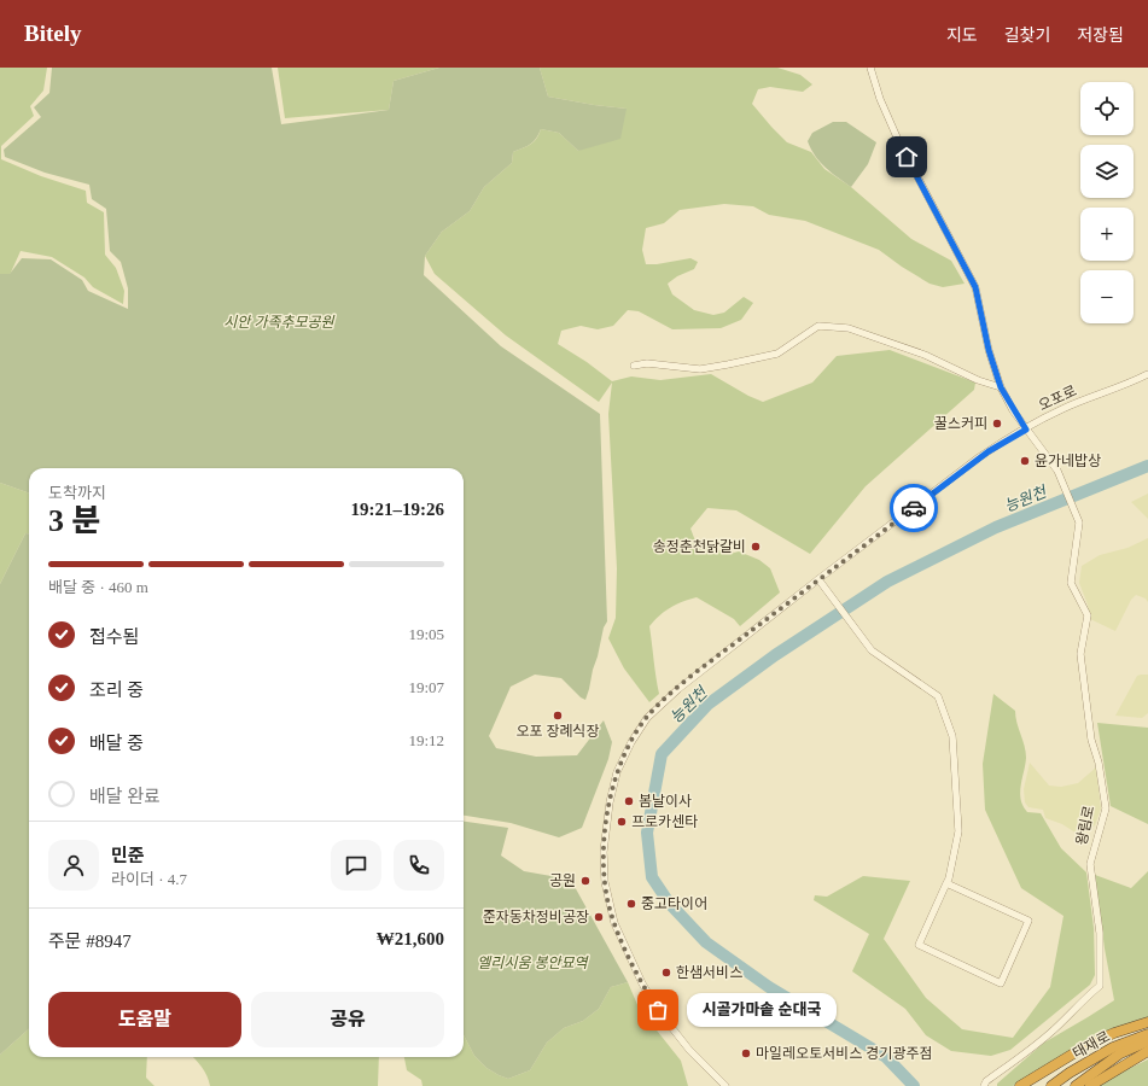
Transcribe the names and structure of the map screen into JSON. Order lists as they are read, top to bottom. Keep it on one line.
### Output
{"streets":{"highway":["태재로"],"street":["오포로","왕림로"]},"crossings":[["오포로","왕림로"]],"water":["능원천"],"parks":["시안 가족추모공원","엘리시움 봉안묘역"],"places":["꿀스커피","윤가네밥상","송정춘천닭갈비","오포 장례식장","봄날이사","프로카센타","공원","중고타이어","준자동차정비공장","한샘서비스","시골가마솥 순대국","마일레오토서비스 경기광주점"],"page":{"header":"Bitely","nav":["지도","길찾기","저장됨"],"map_buttons":["+","−"],"heading":["3 분","도착까지","19:21–19:26"],"panel":["민준","라이더 · 4.7","주문 #8947","₩21,600"],"bar":"배달 중 · 460 m","list":[["접수됨","19:05"],["조리 중","19:07"],["배달 중","19:12"],"배달 완료"],"buttons":["도움말","공유"],"bubble":"시골가마솥 순대국"}}
